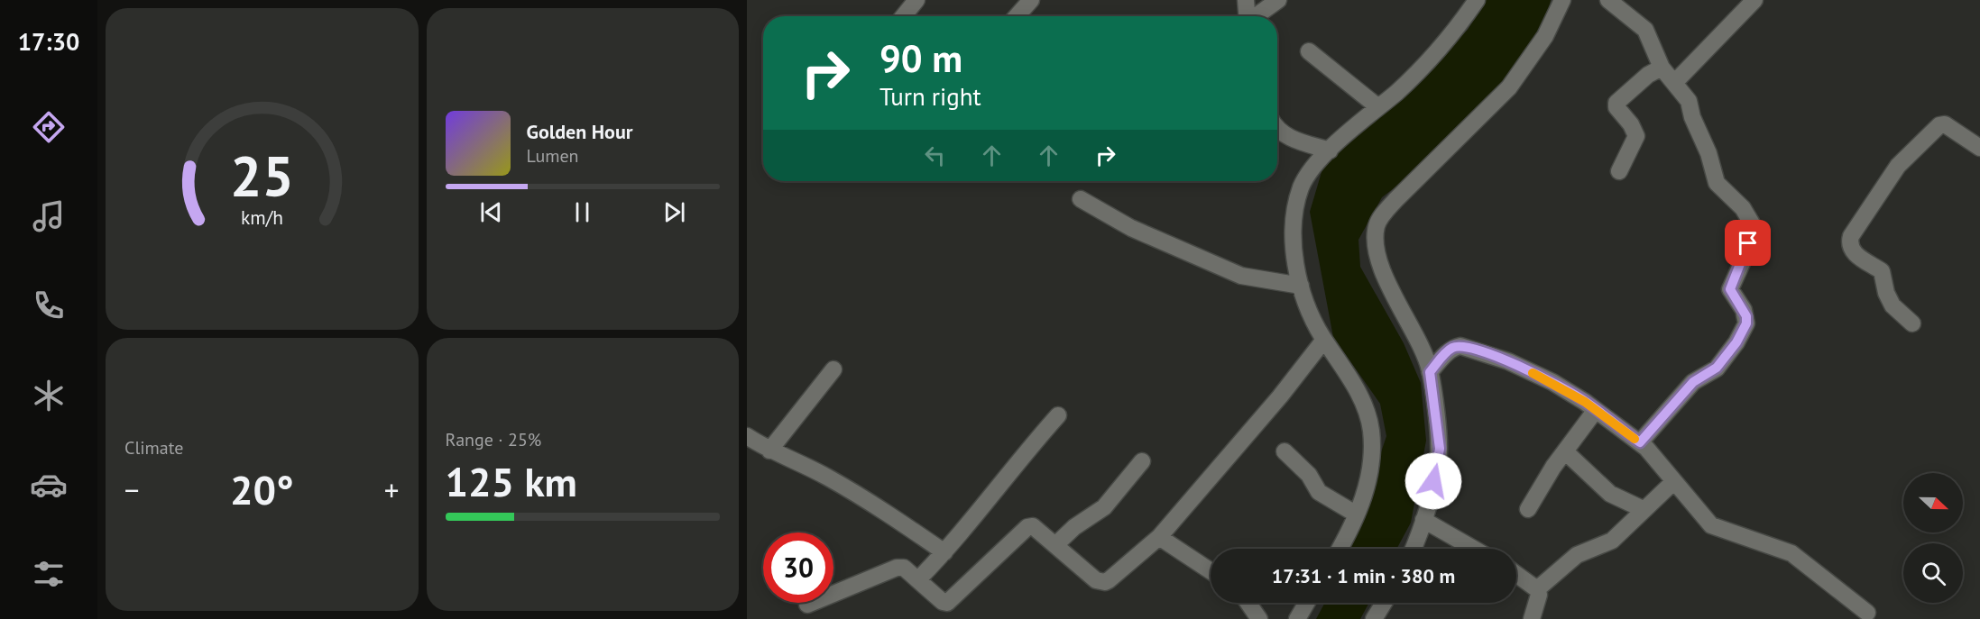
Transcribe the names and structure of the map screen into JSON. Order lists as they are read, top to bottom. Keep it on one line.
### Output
{"north":"right","page":{"tabs":"17:30","turn":["90 m","Turn right"],"song":["Golden Hour","Lumen"],"tile":["Climate",["Range · 25%","125 km"]],"heat":["−","20°","+"],"limit":"30","trip":"17:31 · 1 min · 380 m","gauge":["25","km/h"]}}
